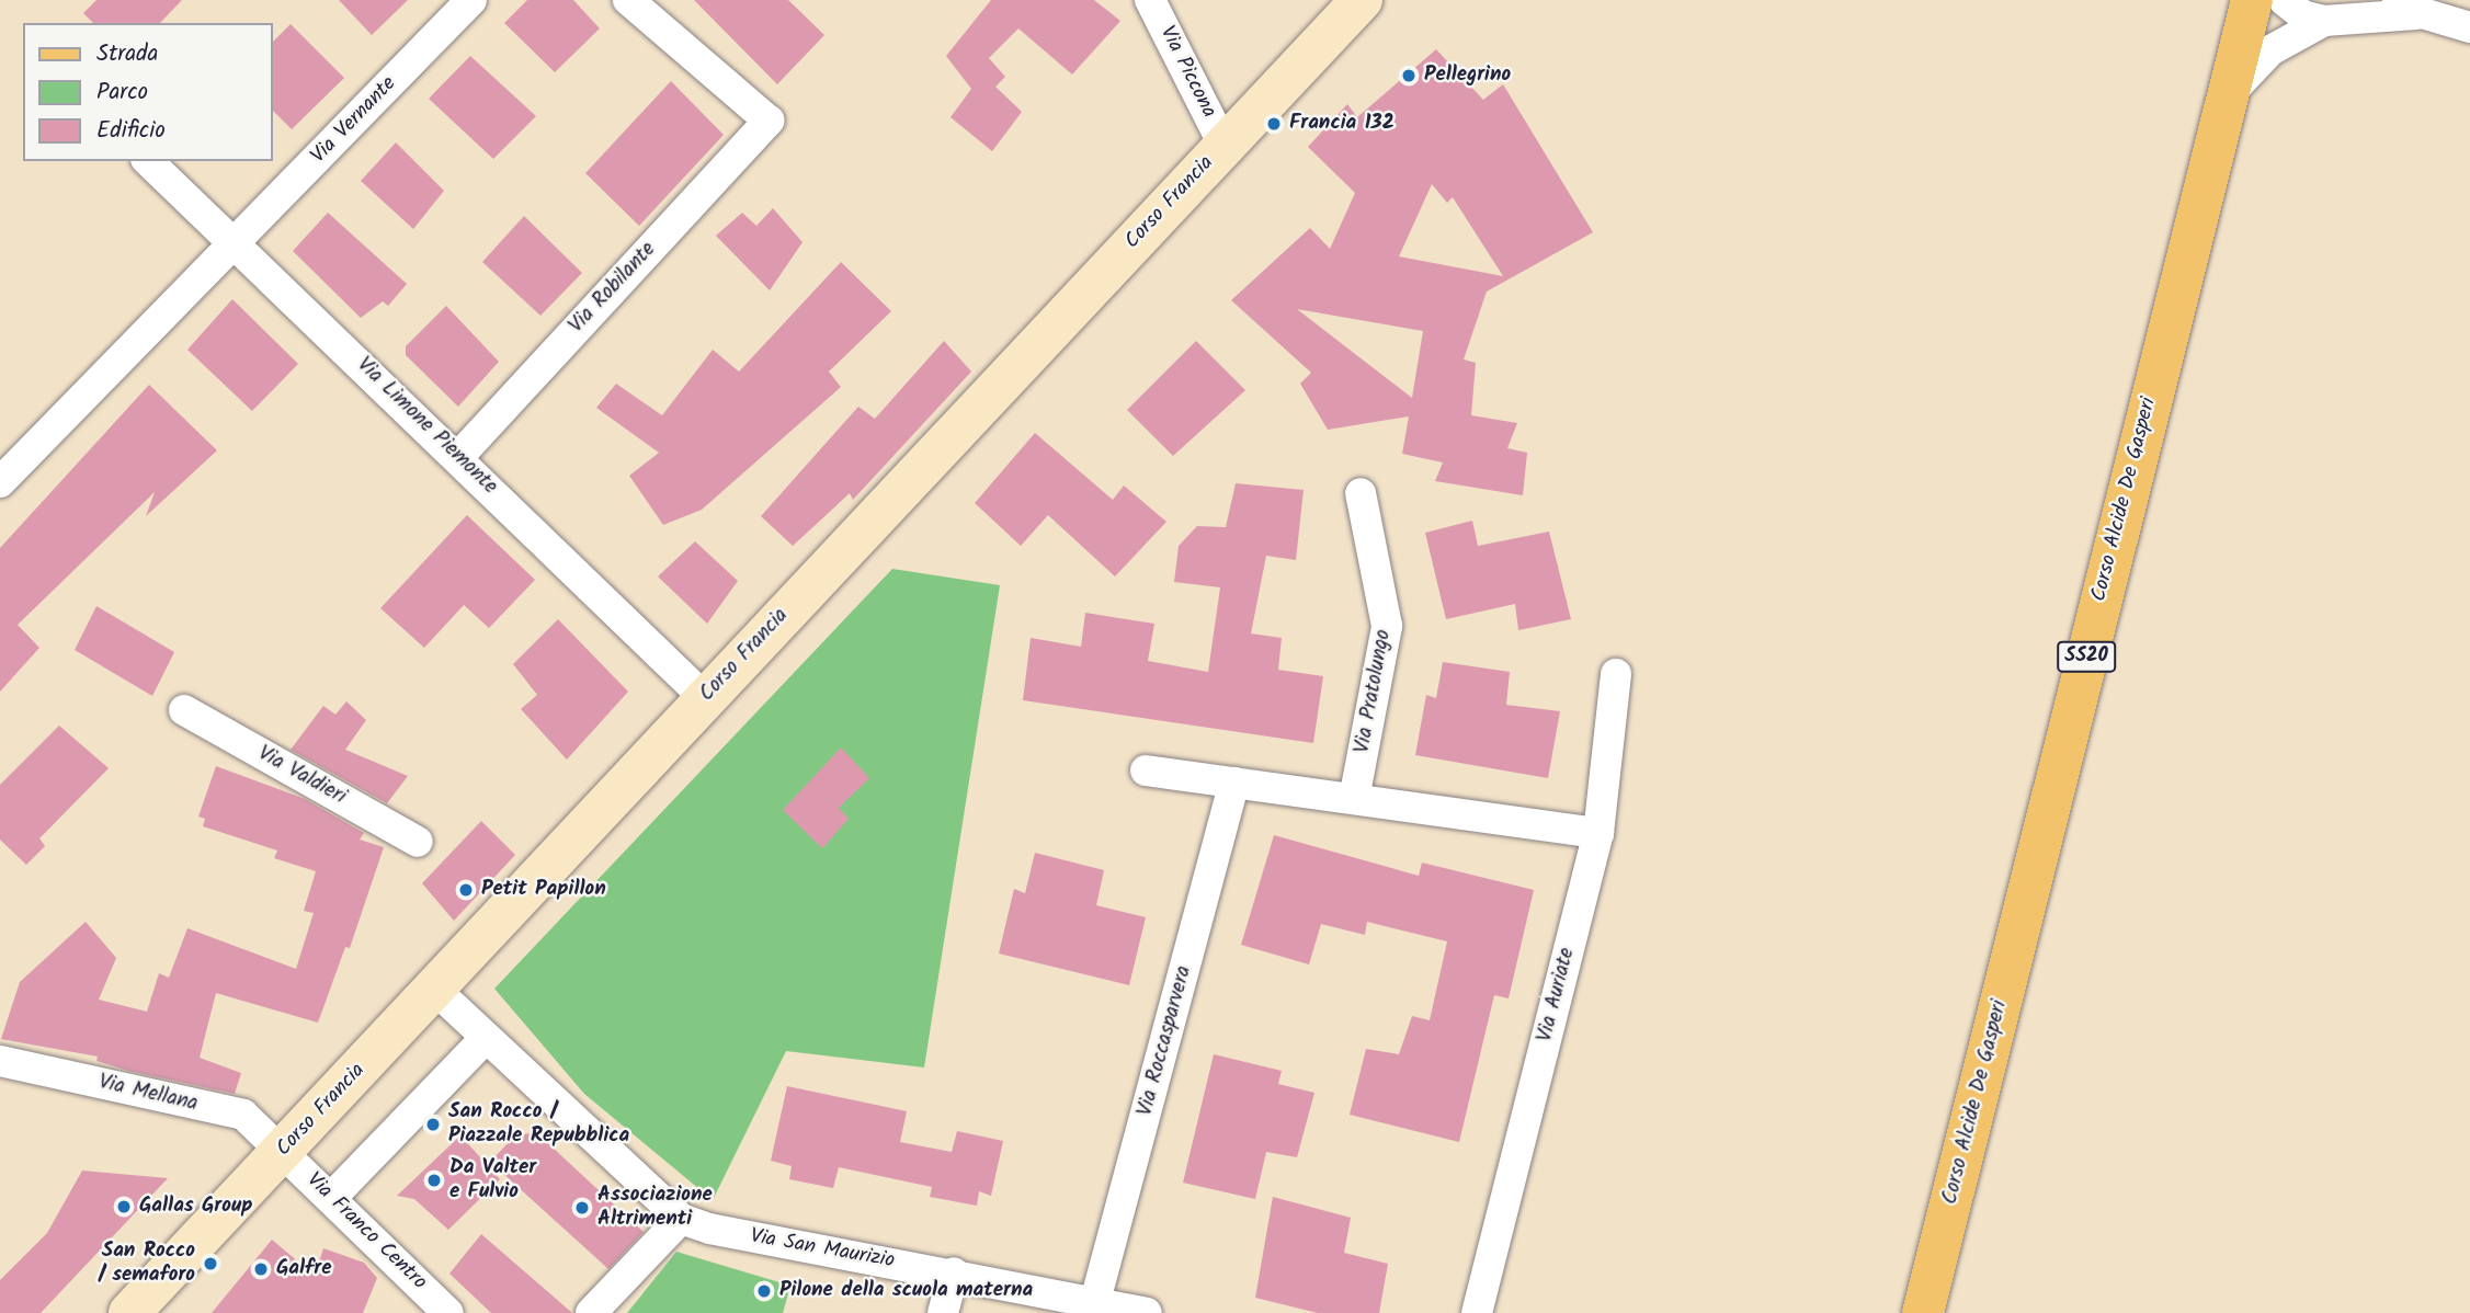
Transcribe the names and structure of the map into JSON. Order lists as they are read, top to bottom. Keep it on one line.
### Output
{"streets":{"main road":["Corso Francia","Corso Alcide De Gasperi","SS20"],"street":["Via Piccona","Via Vernante","Via Robilante","Via Limone Piemonte","Via Pratolungo","Via Valdieri","Via Auriate","Via Roccasparvera","Via Mellana","Via Franco Centro","Via San Maurizio"]},"crossings":[["Via Piccona","Corso Francia"],["Via Vernante","Via Limone Piemonte"],["Corso Francia","Via Limone Piemonte"],["Corso Francia","Via Mellana"],["Corso Francia","Via Franco Centro"],["Via Robilante","Via Limone Piemonte"],["Via Roccasparvera","Via San Maurizio"],["Via Mellana","Via Franco Centro"]],"places":["Pellegrino","Francia 132","Petit Papillon","San Rocco / Piazzale Repubblica","Da Valter e Fulvio","Gallas Group","Associazione Altrimenti","San Rocco / semaforo","Galfre","Pilone della scuola materna"],"legend":["Strada","Parco","Edificio"]}
